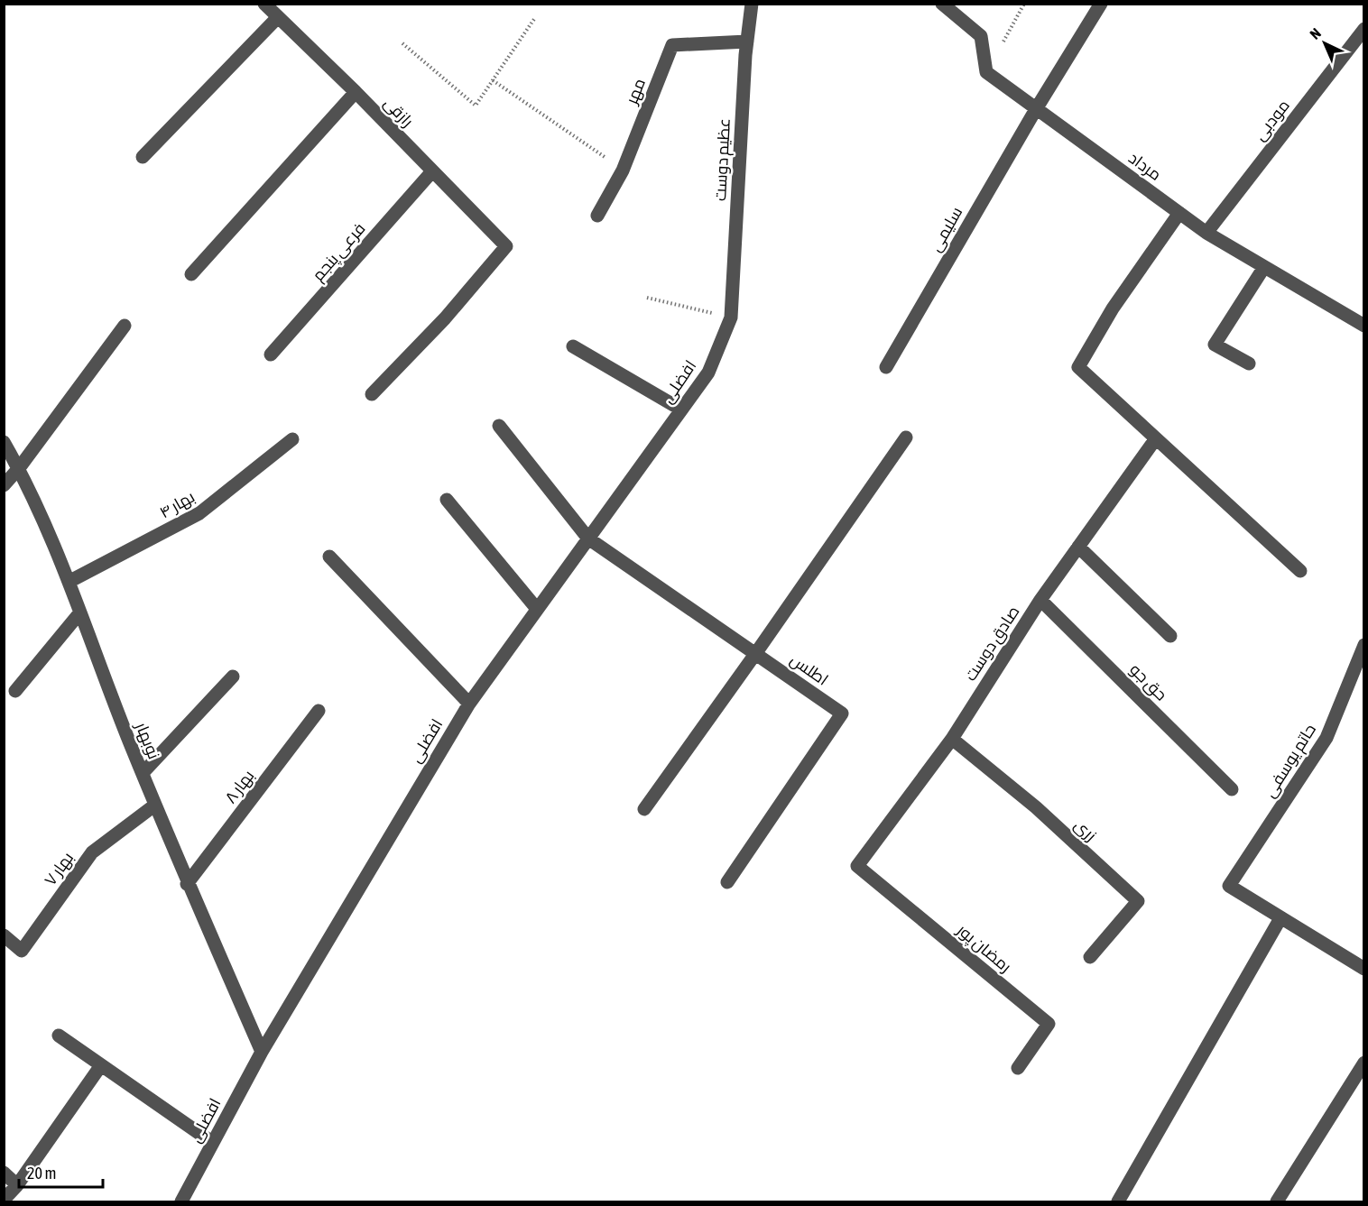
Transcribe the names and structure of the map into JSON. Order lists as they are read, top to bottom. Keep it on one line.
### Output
{"streets":{"street":["مهر","رازقی","مودبی","عظیم دوست","مرداد","سلیمی","فرعی پنجم","افضلی","بهار ۴","صادق دوست","اطلس","حق جو","نوبهار","حاتم یوسفی","بهار ۸","زری","بهار ۷","رمضان پور"]},"crossings":[["مهر","عظیم دوست"],["رازقی","فرعی پنجم"],["مودبی","مرداد"],["عظیم دوست","افضلی"],["مرداد","سلیمی"],["افضلی","اطلس"],["افضلی","نوبهار"],["بهار ۴","نوبهار"],["صادق دوست","حق جو"],["صادق دوست","زری"],["صادق دوست","رمضان پور"],["نوبهار","بهار ۸"],["نوبهار","بهار ۷"]],"scale_bar":"20 m","north":"top left"}
